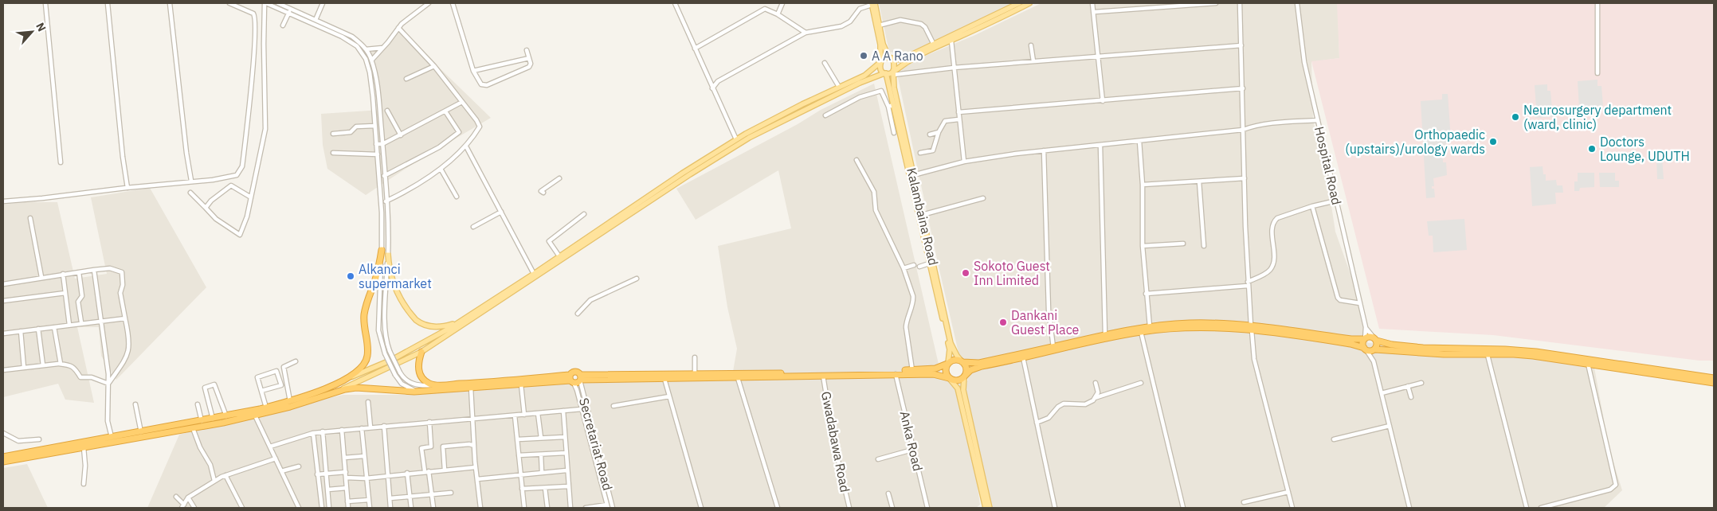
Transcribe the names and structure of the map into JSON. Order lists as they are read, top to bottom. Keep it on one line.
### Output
{"streets":{"main road":["Kalambaina Road"],"street":["Hospital Road","Anka Road","Gwadabawa Road","Secretariat Road"]},"places":["A A Rano","Neurosurgery department (ward, clinic)","Orthopaedic (upstairs)/urology wards","Doctors Lounge, UDUTH","Sokoto Guest Inn Limited","Alkanci supermarket","Dankani Guest Place"],"north":"top right"}
